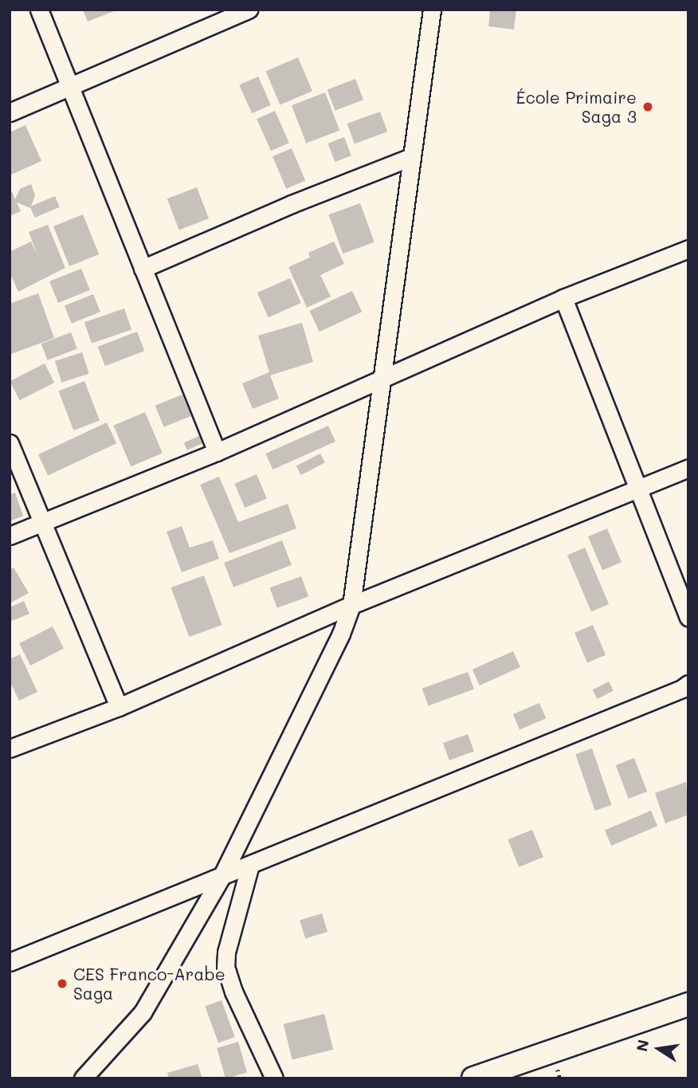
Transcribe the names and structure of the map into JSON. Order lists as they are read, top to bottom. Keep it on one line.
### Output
{"places":["École Primaire Saga 3","CES Franco-Arabe Saga"],"north":"left"}
